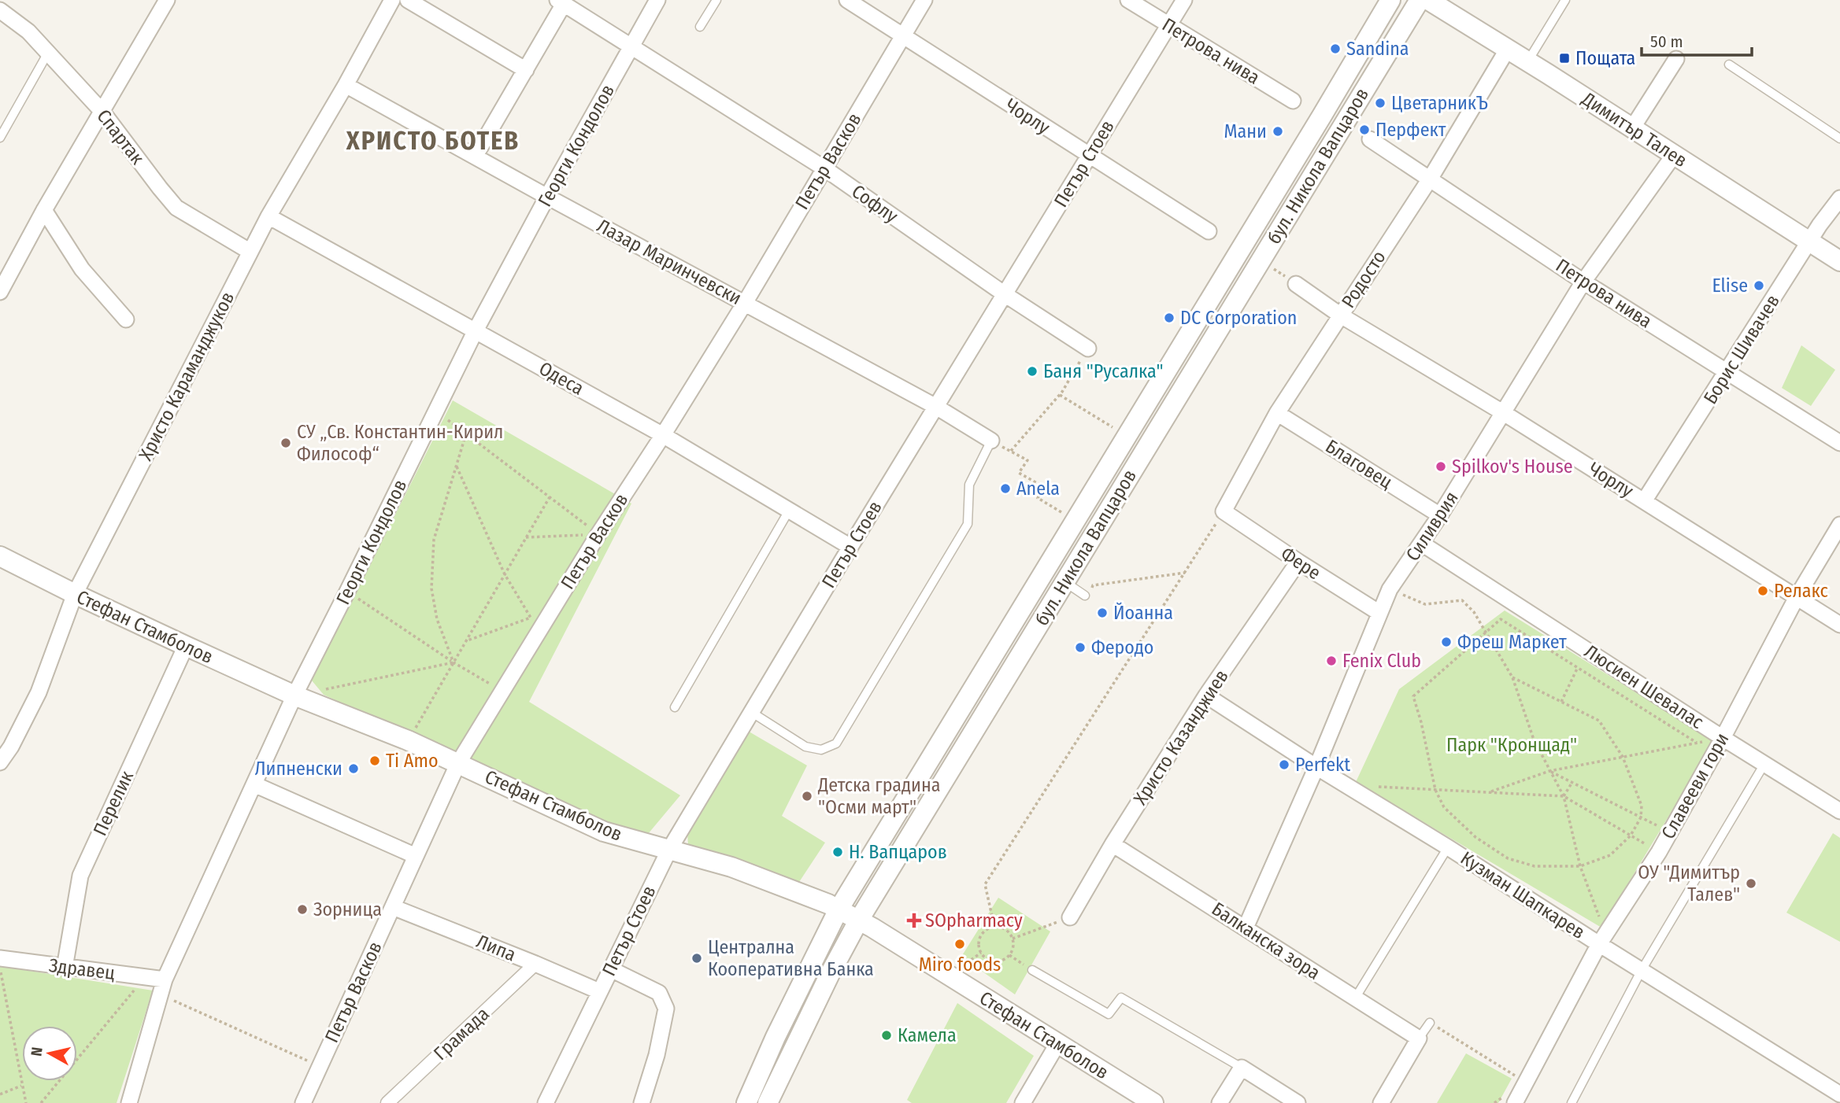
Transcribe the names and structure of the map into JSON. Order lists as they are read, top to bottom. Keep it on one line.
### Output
{"streets":{"street":["Петрова нива","Чорлу","Димитър Талев","Спартак","Георги Кондолов","Петър Васков","Петър Стоев","бул. Никола Вапцаров","Софлу","Лазар Маринчевски","Родосто","Борис Шивачев","Христо Караманджуков","Одеса","Благовец","Силиврия","Фере","Стефан Стамболов","Люсиен Шевалас","Христо Казанджиев","Славееви гори","Перелик","Кузман Шапкарев","Балканска зора","Липа","Здравец","Грамада"]},"crossings":[["Петрова нива","Петър Стоев"],["Петрова нива","Родосто"],["Петрова нива","Борис Шивачев"],["Петрова нива","Силиврия"],["Чорлу","Петър Васков"],["Чорлу","Петър Стоев"],["Чорлу","Родосто"],["Чорлу","Борис Шивачев"],["Чорлу","Силиврия"],["Чорлу","Славееви гори"],["Димитър Талев","Родосто"],["Димитър Талев","Борис Шивачев"],["Димитър Талев","Силиврия"],["Спартак","Христо Караманджуков"],["Георги Кондолов","Софлу"],["Георги Кондолов","Лазар Маринчевски"],["Георги Кондолов","Одеса"],["Георги Кондолов","Стефан Стамболов"],["Георги Кондолов","Здравец"],["Петър Васков","Софлу"],["Петър Васков","Лазар Маринчевски"],["Петър Васков","Одеса"],["Петър Васков","Стефан Стамболов"],["Петър Васков","Липа"],["Петър Стоев","Софлу"],["Петър Стоев","Лазар Маринчевски"],["Петър Стоев","Одеса"],["Петър Стоев","Стефан Стамболов"],["Петър Стоев","Липа"],["бул. Никола Вапцаров","Стефан Стамболов"],["Лазар Маринчевски","Христо Караманджуков"],["Родосто","Благовец"],["Родосто","Фере"],["Христо Караманджуков","Одеса"],["Христо Караманджуков","Стефан Стамболов"],["Благовец","Силиврия"],["Силиврия","Фере"],["Силиврия","Люсиен Шевалас"],["Силиврия","Кузман Шапкарев"],["Силиврия","Балканска зора"],["Фере","Христо Казанджиев"],["Стефан Стамболов","Перелик"],["Люсиен Шевалас","Славееви гори"],["Христо Казанджиев","Кузман Шапкарев"],["Христо Казанджиев","Балканска зора"],["Славееви гори","Кузман Шапкарев"],["Перелик","Здравец"],["Липа","Грамада"]],"districts":["ХРИСТО БОТЕВ"],"parks":["Парк \"Кронщад\""],"places":{"other":["Sandina","ЦветарникЪ","Перфект","Мани","Elise","DC Corporation","Баня \"Русалка\"","СУ „Св. Константин-Кирил Философ“","Spilkov's House","Anela","Релакс","Йоанна","Фреш Маркет","Феродо","Fenix Club","Ti Amo","Perfekt","Липненски","Детска градина \"Осми март\"","Н. Вапцаров","ОУ \"Димитър Талев\"","Зорница","Miro foods","Централна Кооперативна Банка","Камела"],"transit":["Пощата"],"health":["SOpharmacy"]},"scale_bar":"50 m","north":"left"}
